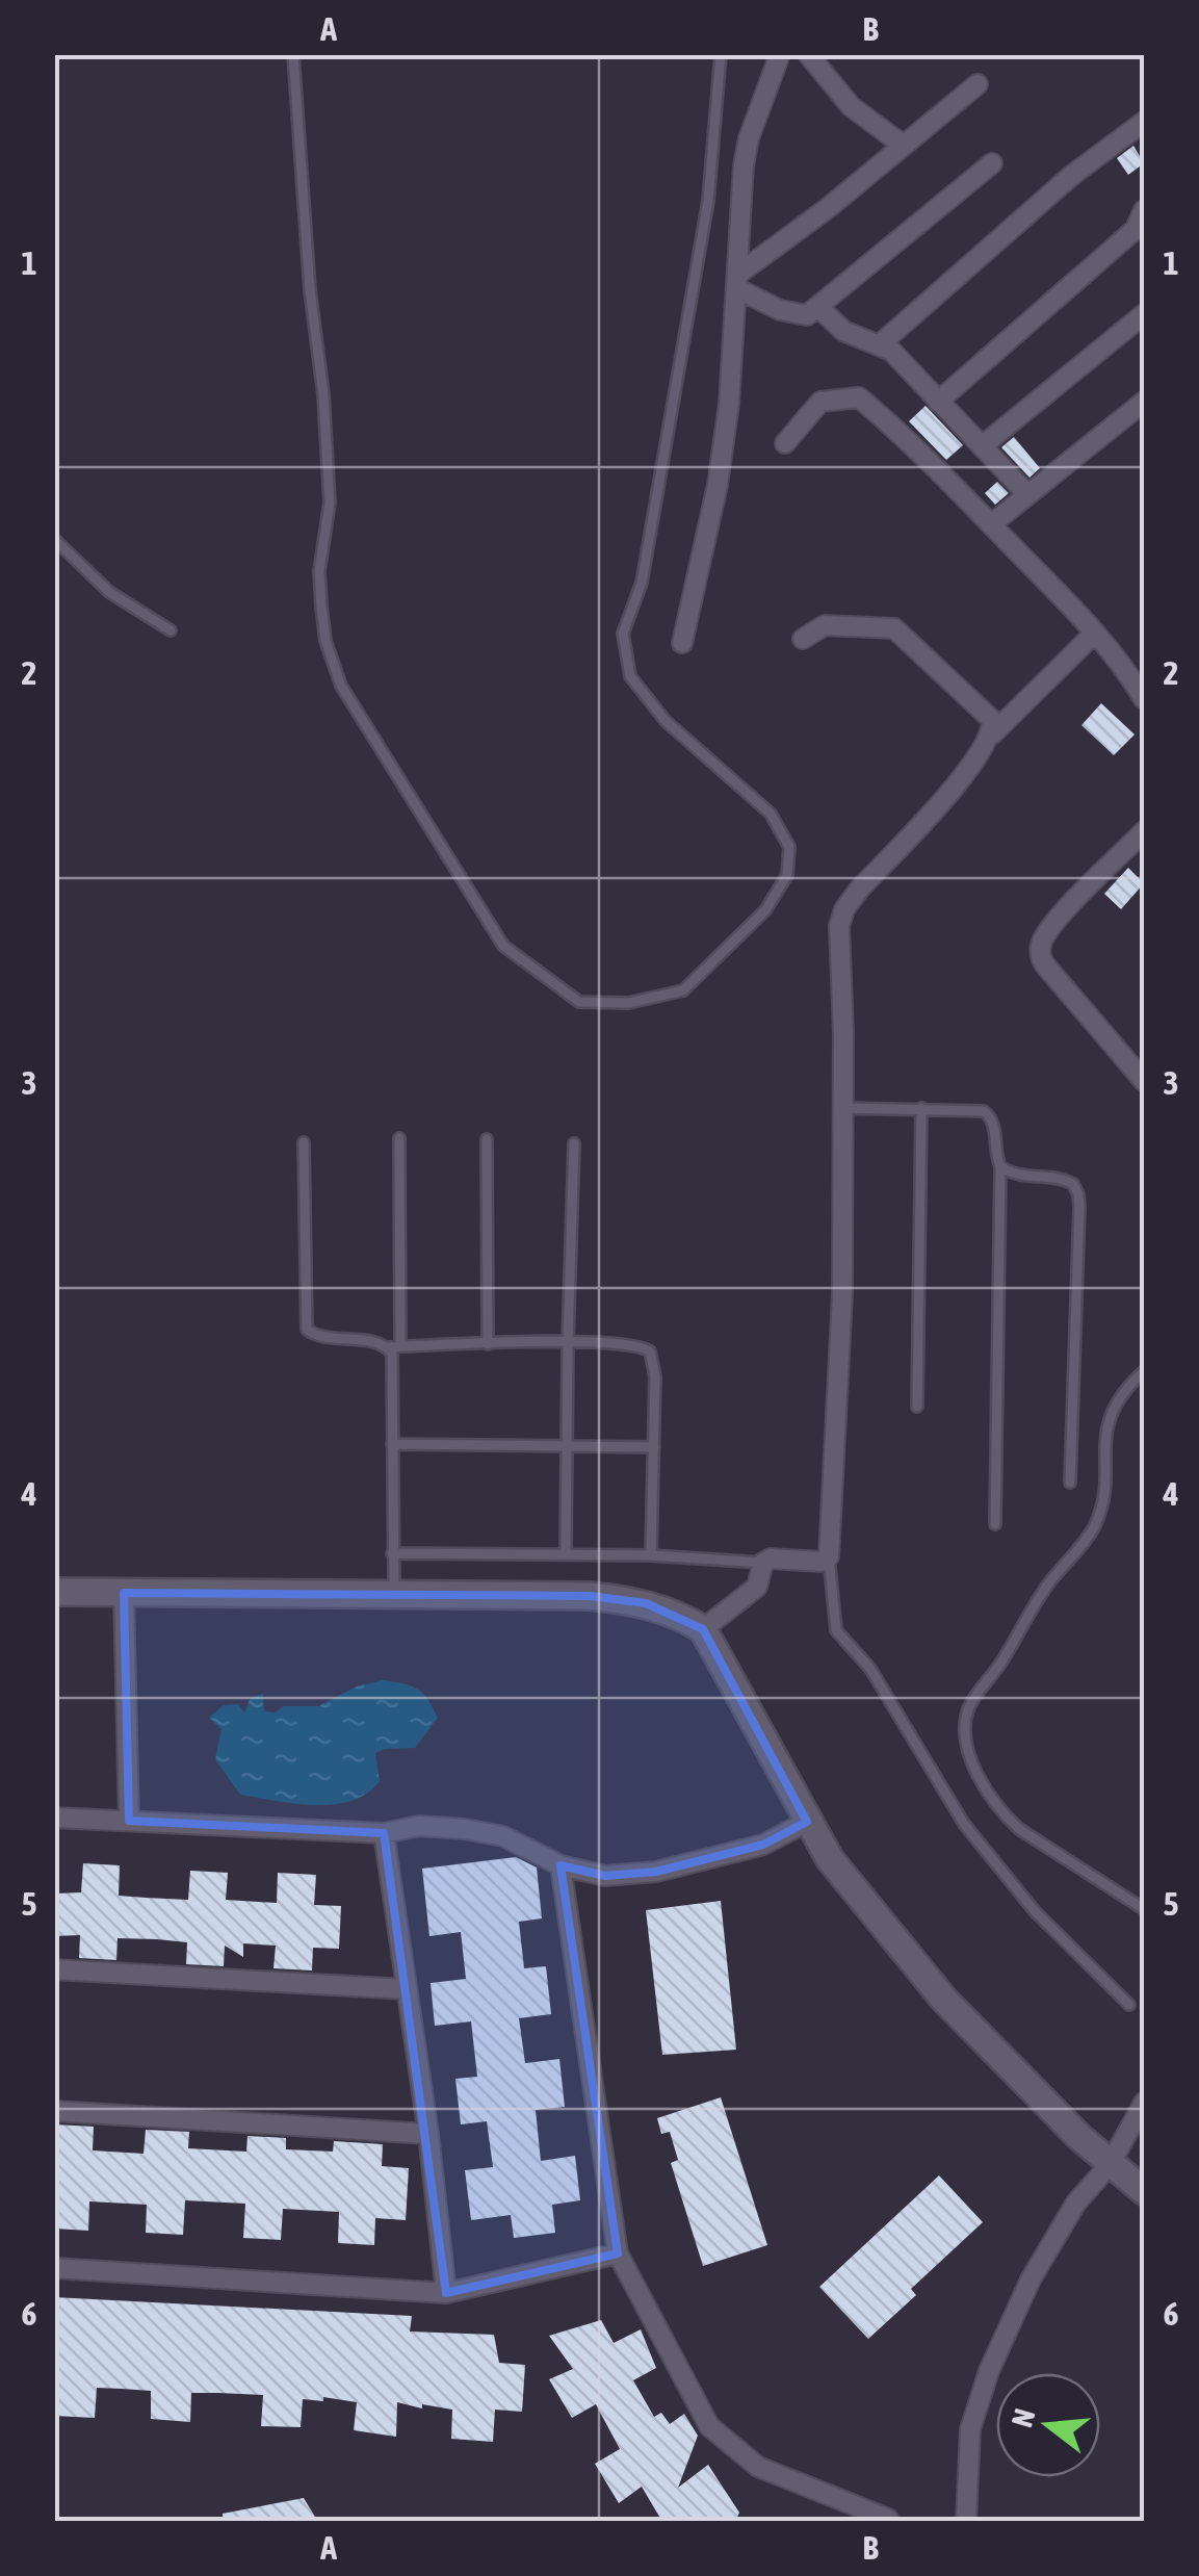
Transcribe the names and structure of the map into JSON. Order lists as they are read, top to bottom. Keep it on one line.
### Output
{"north":"left","grid":{"columns":["A","B"],"rows":["1","2","3","4","5","6"]}}
